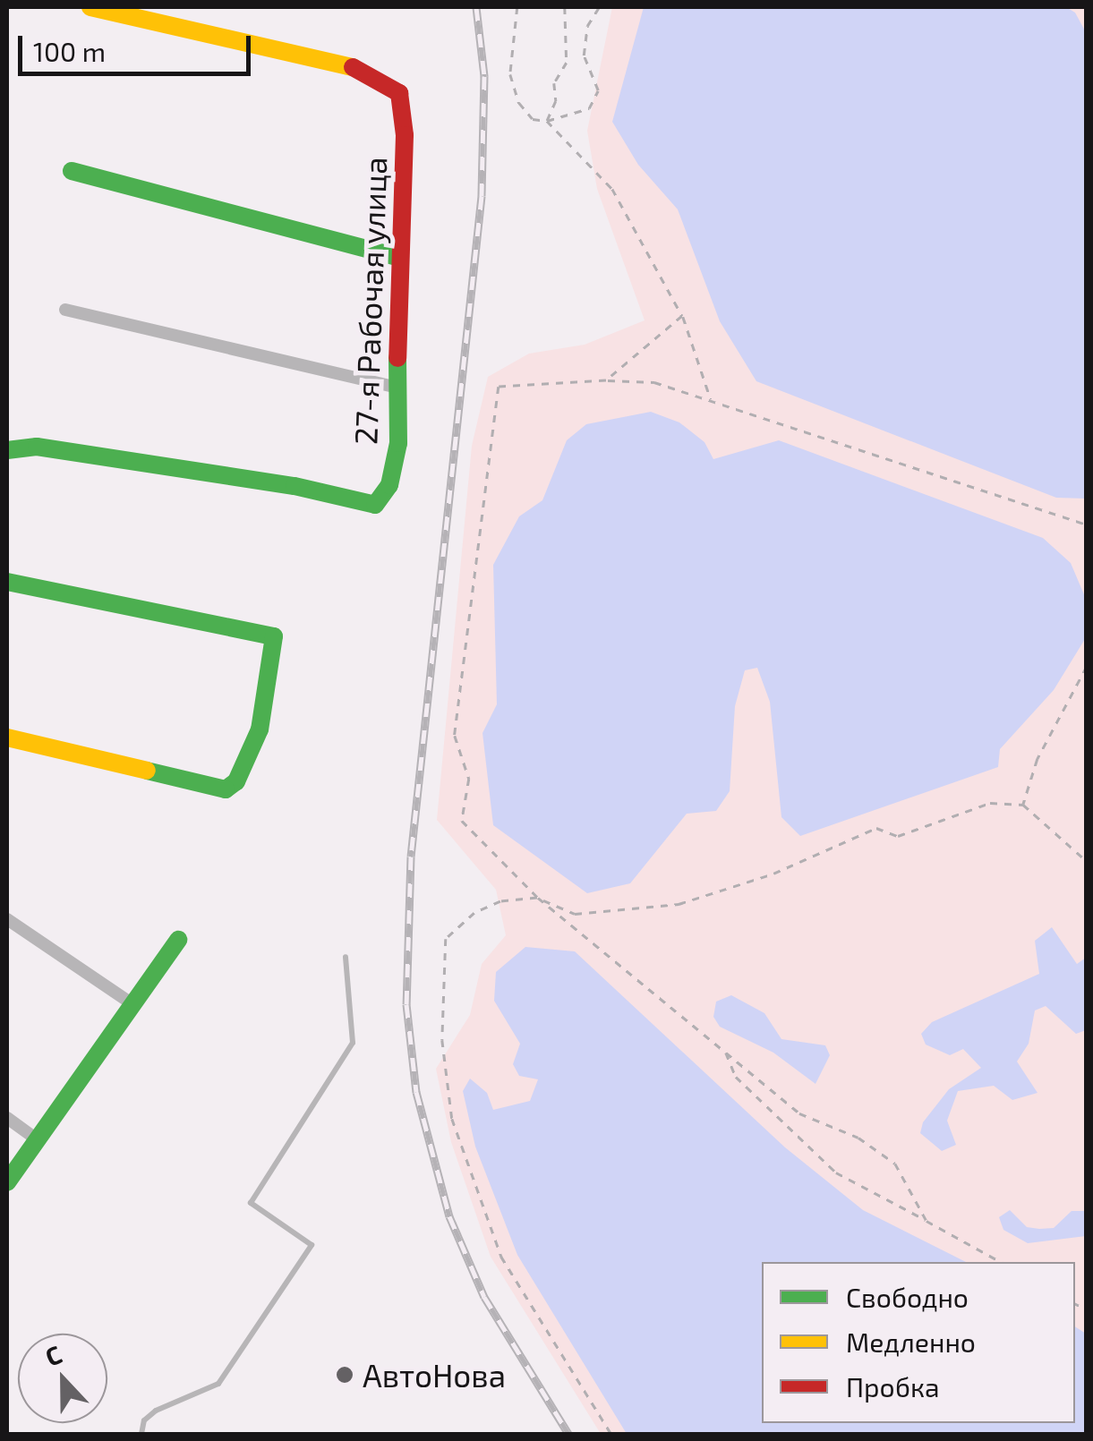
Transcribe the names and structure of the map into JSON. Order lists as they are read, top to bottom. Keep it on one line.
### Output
{"streets":{"street":["27-я Рабочая улица"]},"places":["АвтоНова"],"legend":["Свободно","Медленно","Пробка"],"scale_bar":"100 m","north":"top"}
